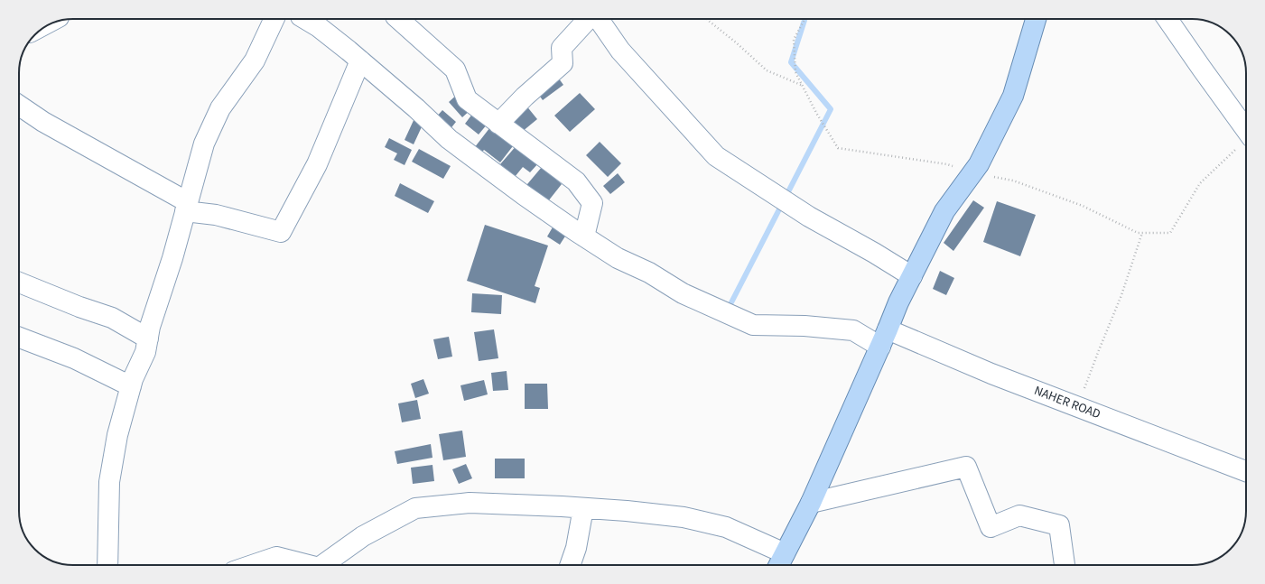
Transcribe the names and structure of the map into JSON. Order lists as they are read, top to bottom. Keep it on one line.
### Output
{"streets":{"street":["NAHER ROAD"]}}
